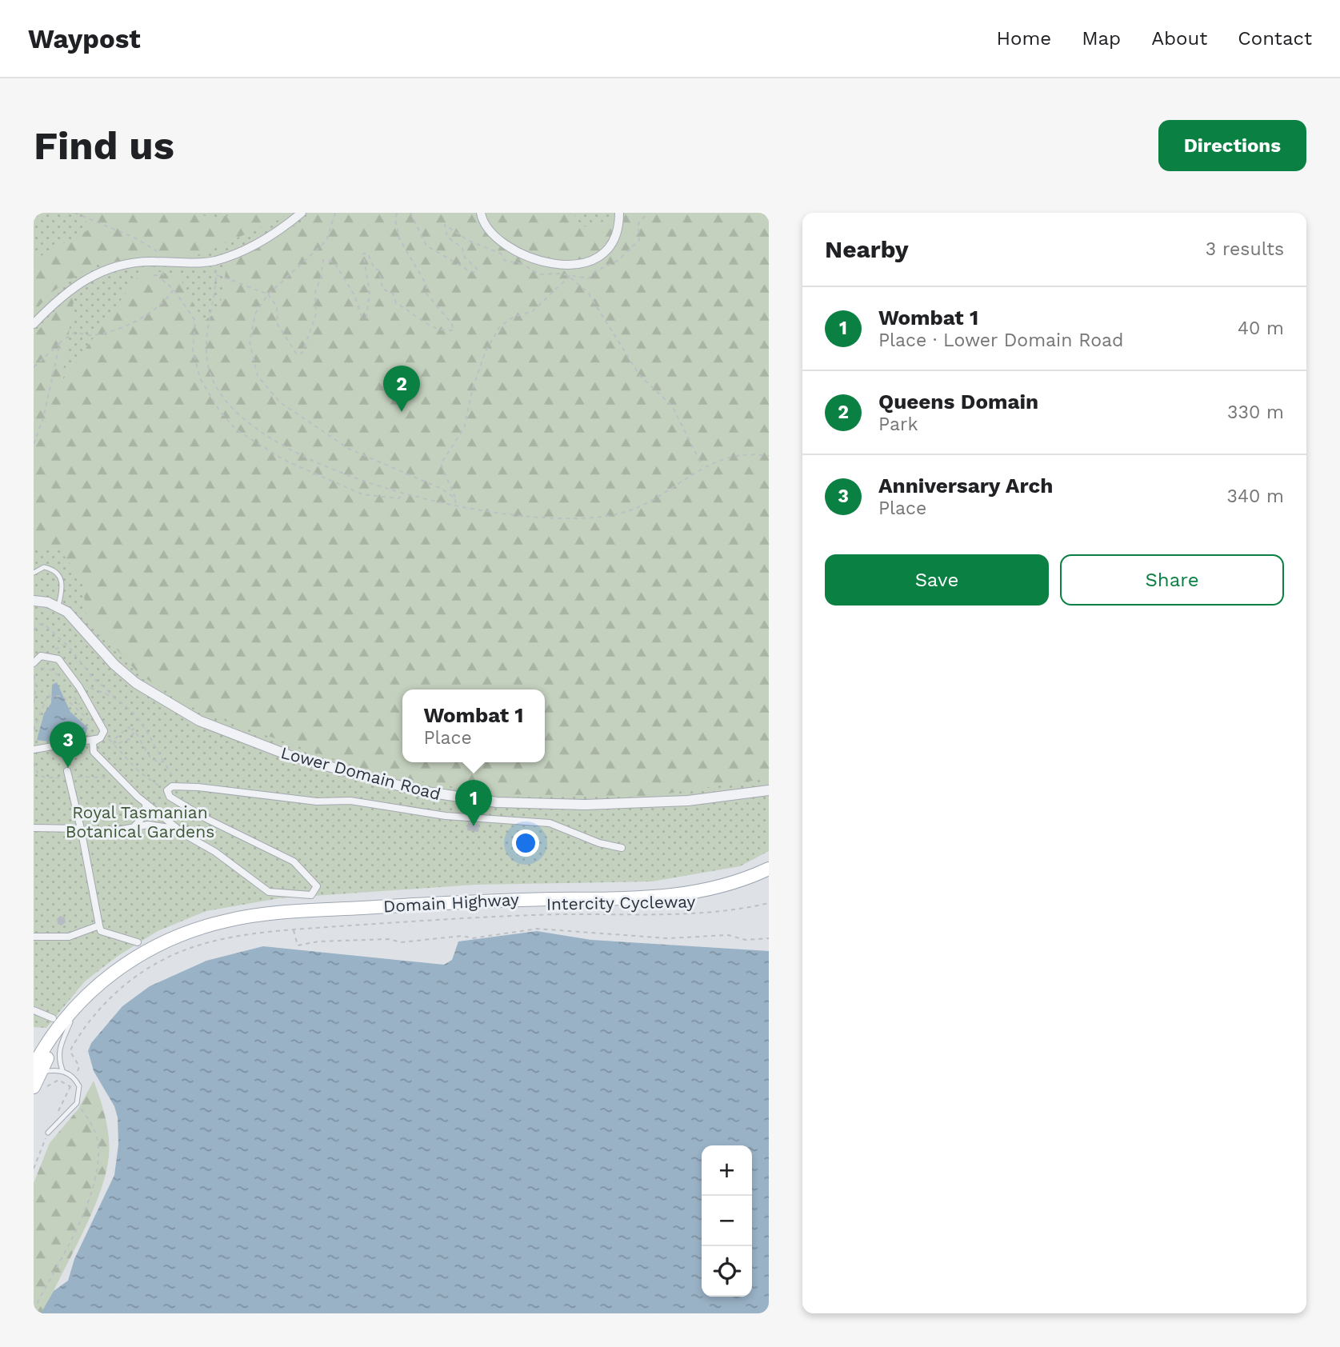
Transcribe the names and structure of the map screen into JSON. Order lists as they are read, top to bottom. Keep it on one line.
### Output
{"streets":{"main road":["Domain Highway"],"street":["Lower Domain Road"],"path":["Intercity Cycleway"]},"parks":["Royal Tasmanian Botanical Gardens"],"page":{"header":"Waypost","nav":["Home","Map","About","Contact"],"buttons":["Directions",["Save","Share"]],"title":"Find us","heading":["Nearby","3 results"],"list":[{"mark":"1","name":"Wombat 1","note":"Place · Lower Domain Road","value":"40 m"},{"mark":"2","name":"Queens Domain","note":"Park","value":"330 m"},{"mark":"3","name":"Anniversary Arch","note":"Place","value":"340 m"}],"pins":["2","3","1"],"popup":["Wombat 1","Place"],"map_buttons":["+","−"]}}
